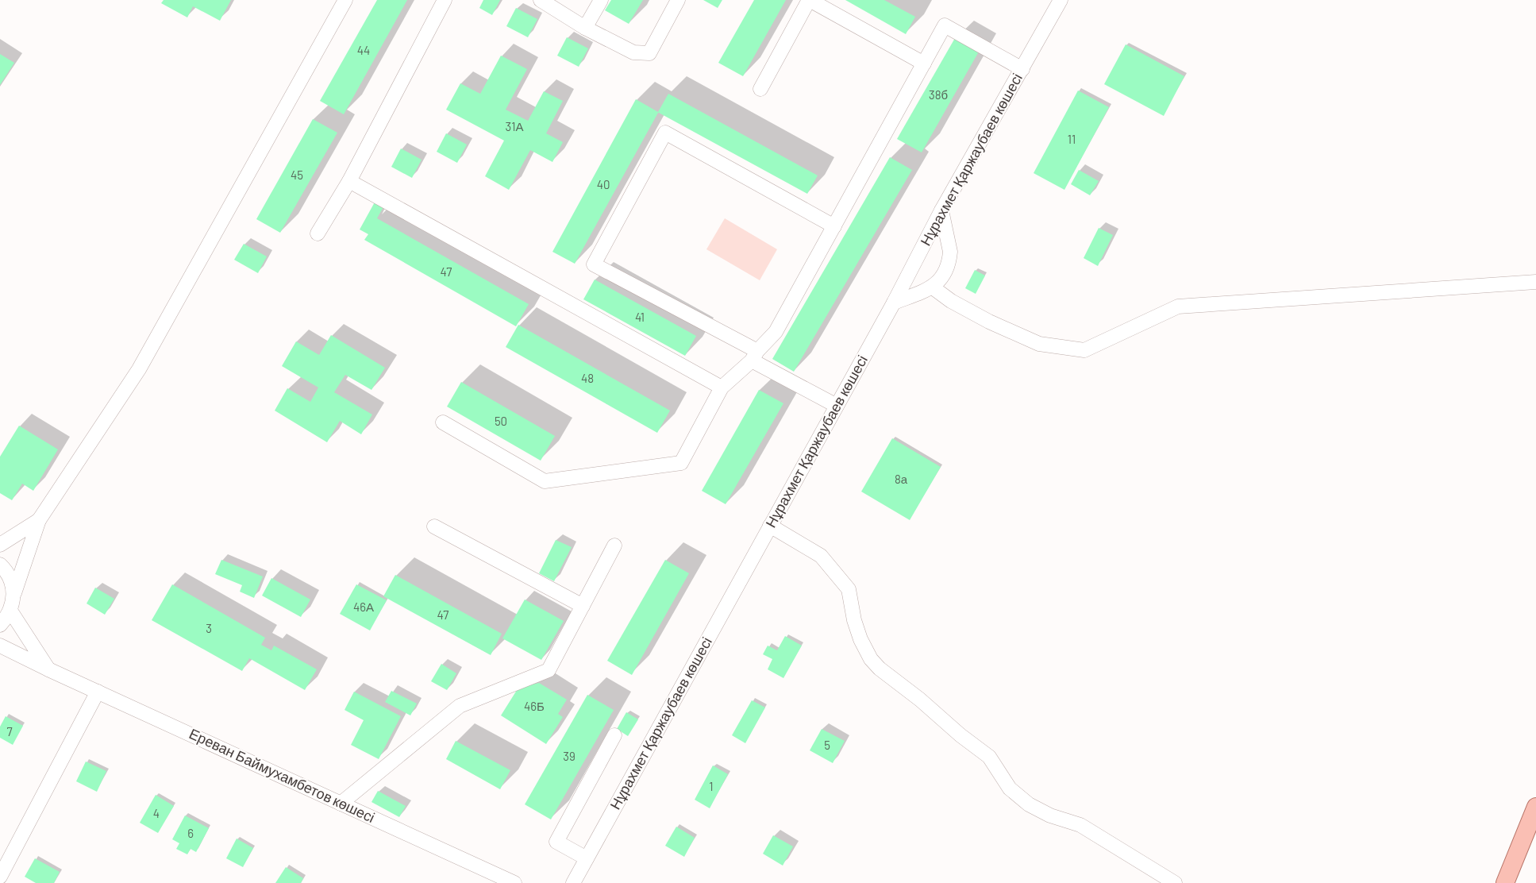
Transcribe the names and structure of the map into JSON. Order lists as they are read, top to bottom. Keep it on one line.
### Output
{"streets":{"street":["Нұрахмет Қаржаубаев көшесі","Ереван Баймухамбетов көшесі"]},"house_numbers":["44","38б","31А","11","45","40","47","41","48","50","8а","46А","47","3","46Б","7","5","39","1","4","6"]}
